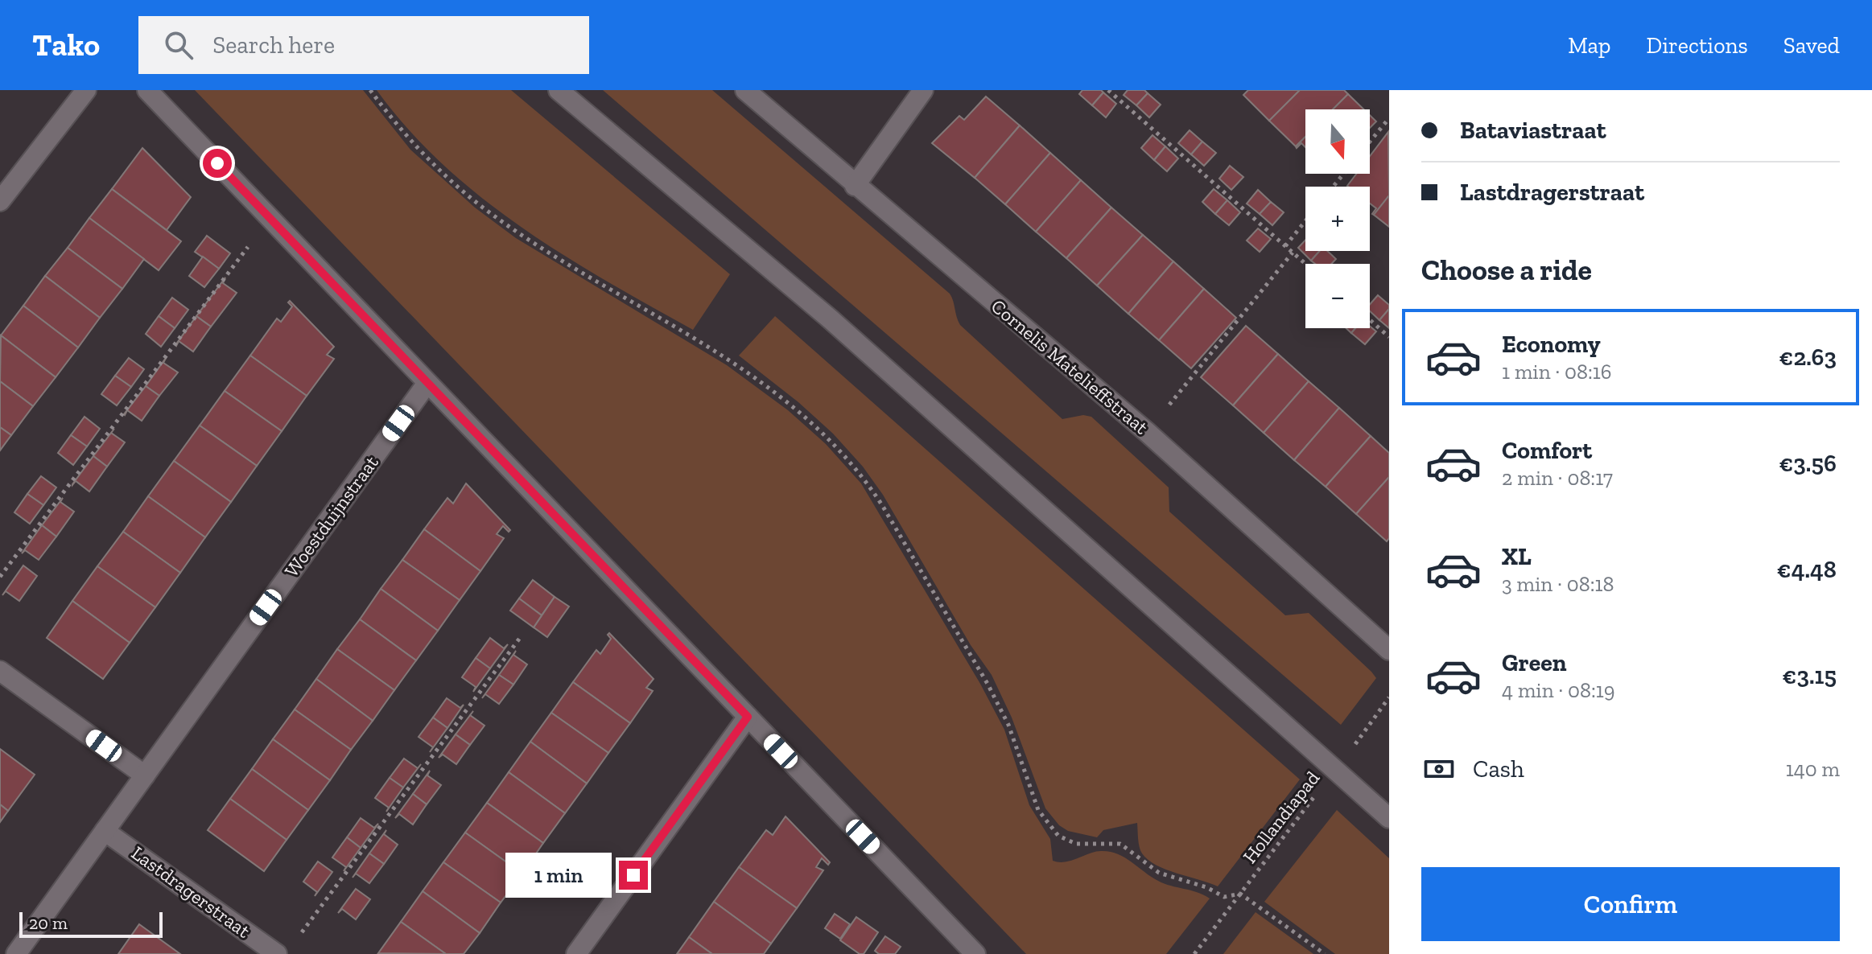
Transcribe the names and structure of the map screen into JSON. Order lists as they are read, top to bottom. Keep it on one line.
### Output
{"streets":{"street":["Cornelis Matelieffstraat","Woestduijnstraat","Lastdragerstraat"],"path":["Hollandiapad"]},"crossings":[["Woestduijnstraat","Lastdragerstraat"]],"scale_bar":"20 m","north":"bottom","page":{"header":"Tako","search":"Search here","nav":["Map","Directions","Saved"],"banner":["Bataviastraat","Lastdragerstraat"],"map_buttons":["+","−"],"heading":"Choose a ride","list":[{"name":"Economy","note":"1 min · 08:16","value":"€2.63"},{"name":"Comfort","note":"2 min · 08:17","value":"€3.56"},{"name":"XL","note":"3 min · 08:18","value":"€4.48"},{"name":"Green","note":"4 min · 08:19","value":"€3.15"}],"pay":["Cash","140 m"],"bubble":"1 min","buttons":"Confirm","scale":"20 m"}}
